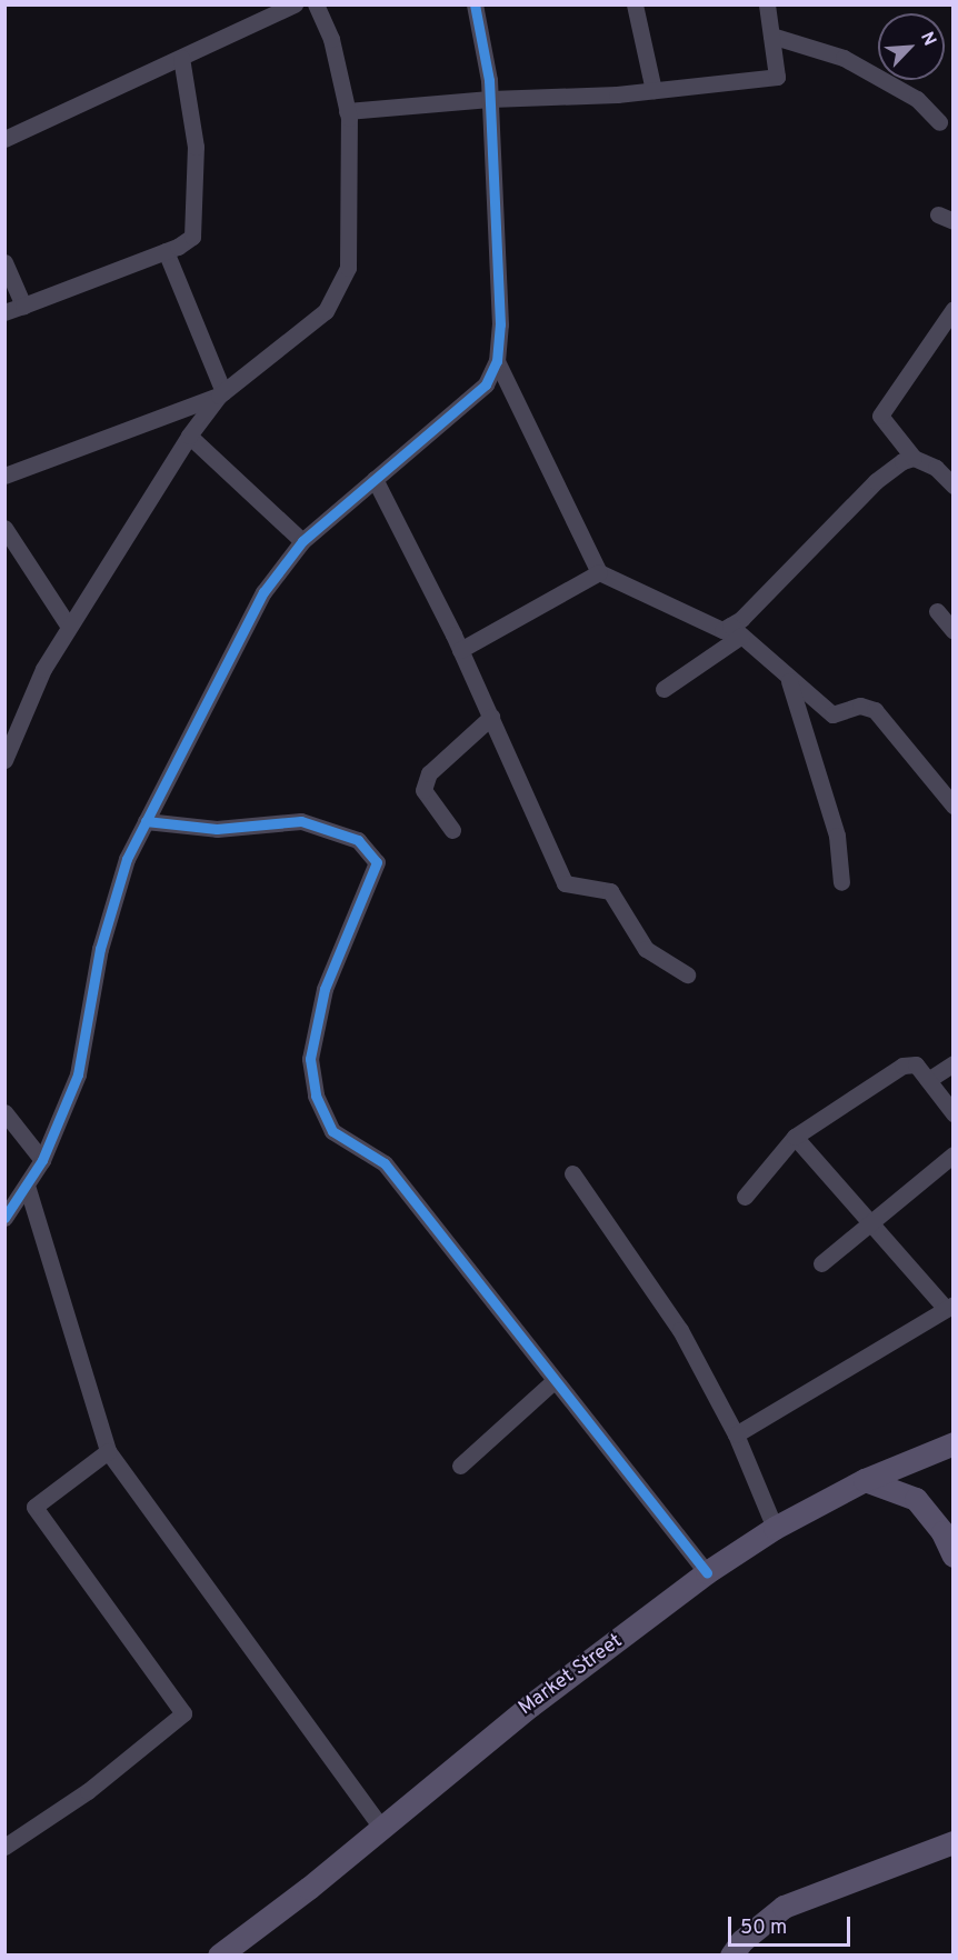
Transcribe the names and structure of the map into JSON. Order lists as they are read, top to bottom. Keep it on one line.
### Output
{"streets":{"street":["Market Street"]},"scale_bar":"50 m","north":"top right"}
